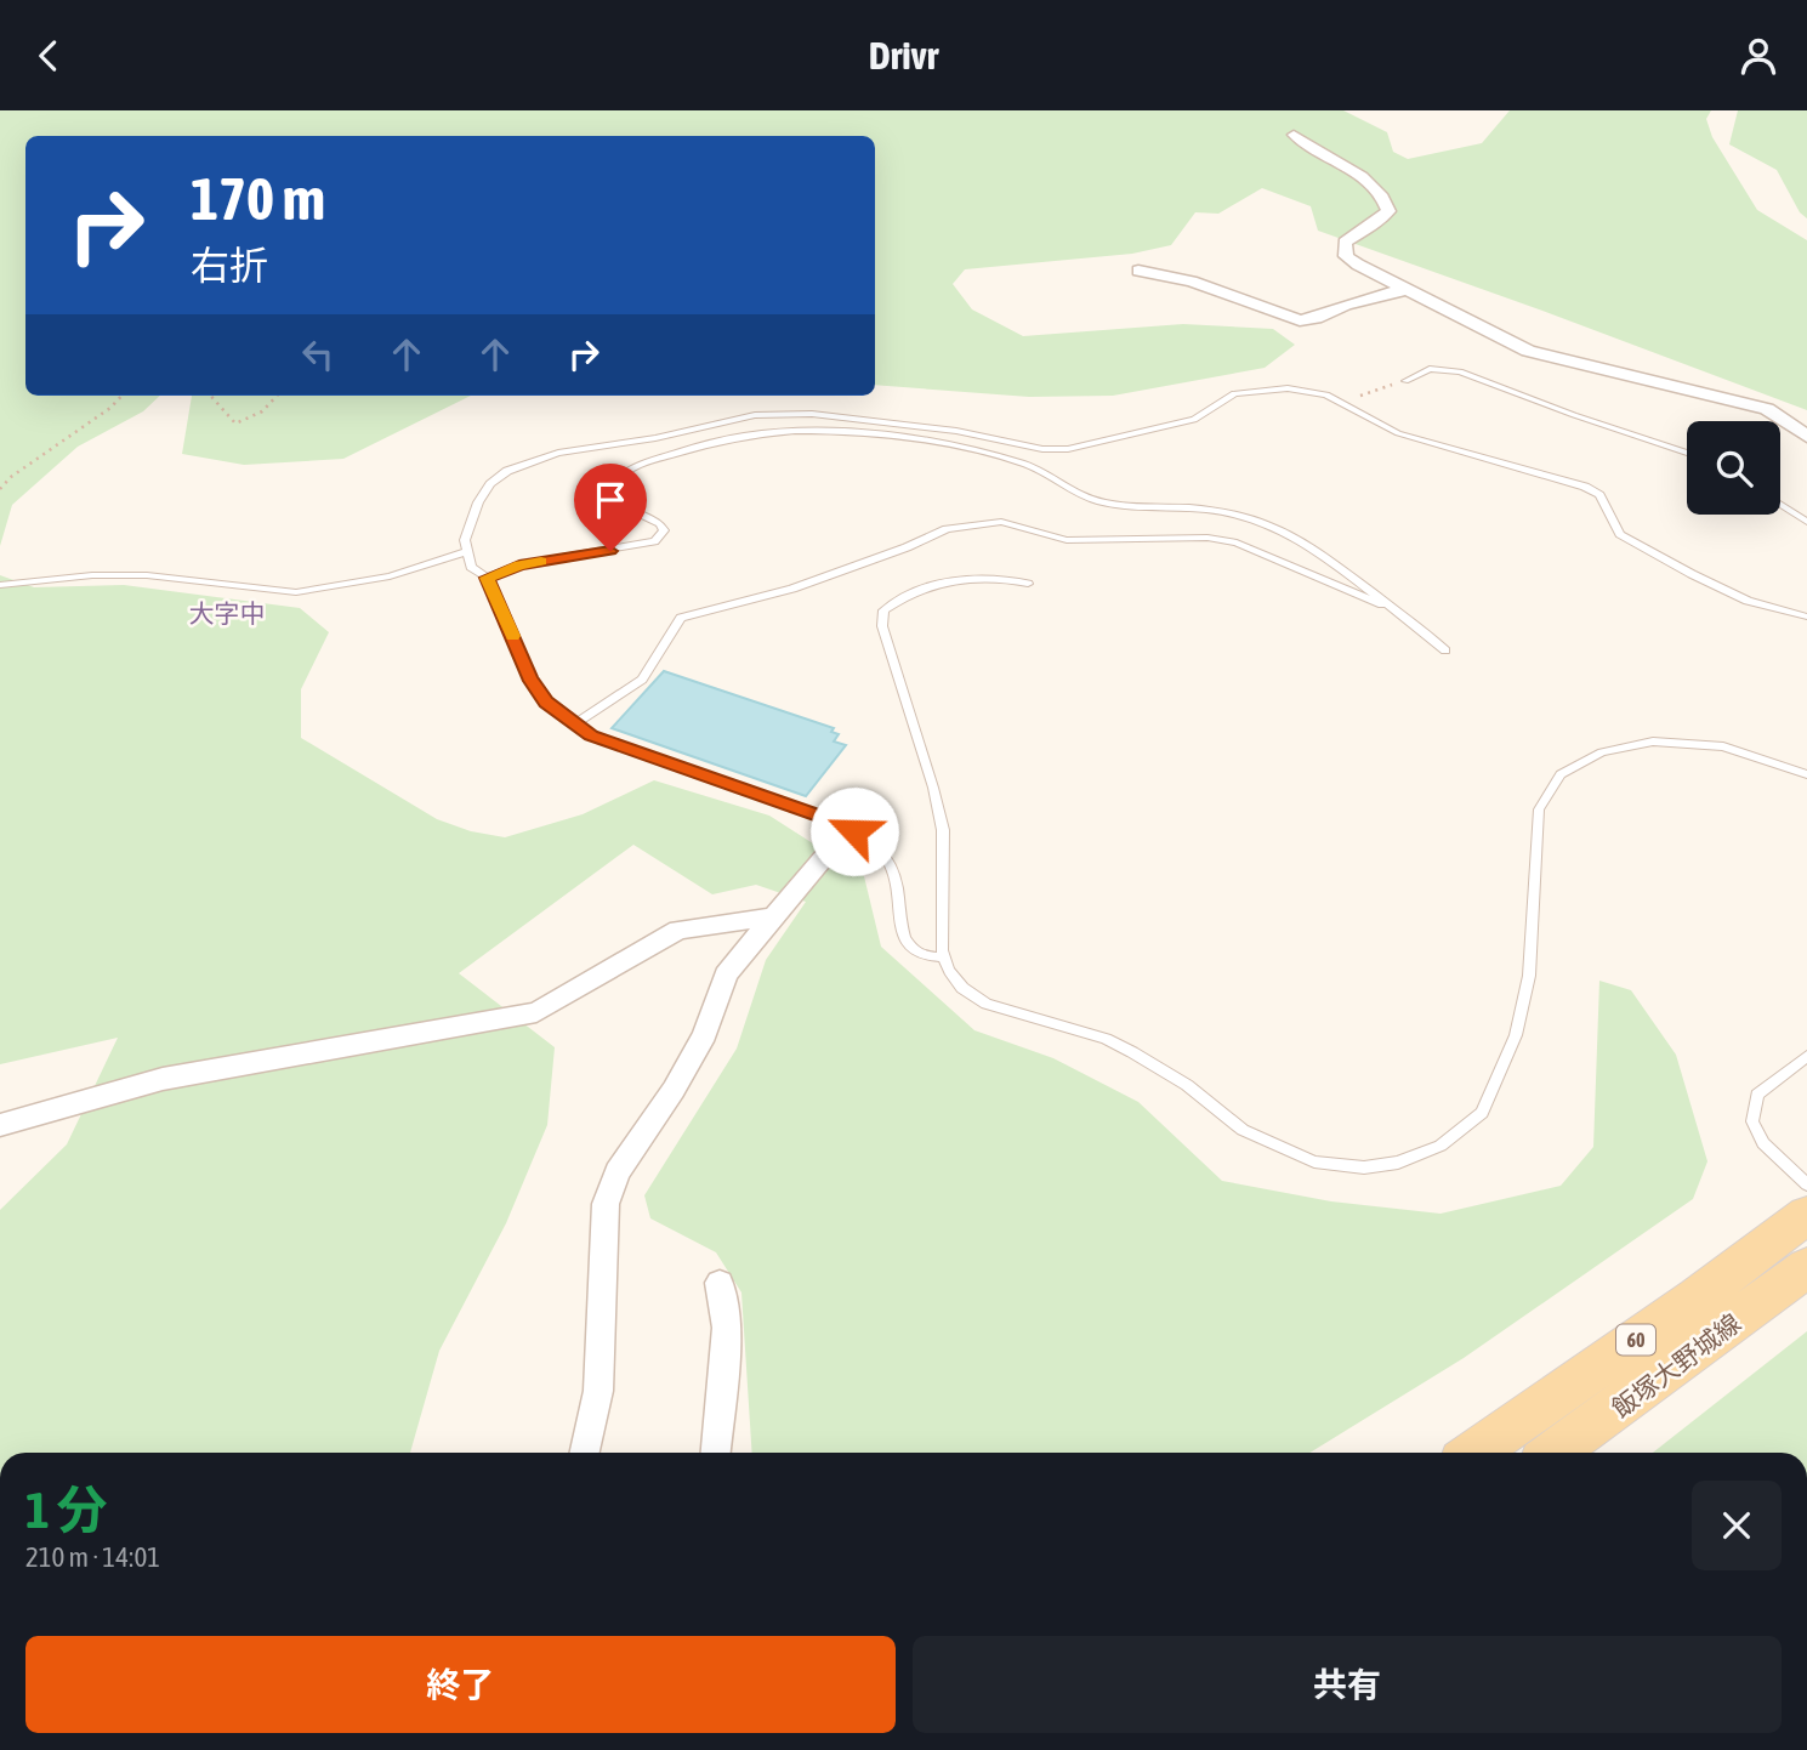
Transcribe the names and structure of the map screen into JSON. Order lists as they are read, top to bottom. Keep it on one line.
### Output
{"streets":{"main road":["60","飯塚大野城線"]},"districts":["大字中"],"page":{"header":"Drivr","turn":["170 m","右折"],"heading":["1 分","210 m · 14:01"],"buttons":["終了","共有"]}}
